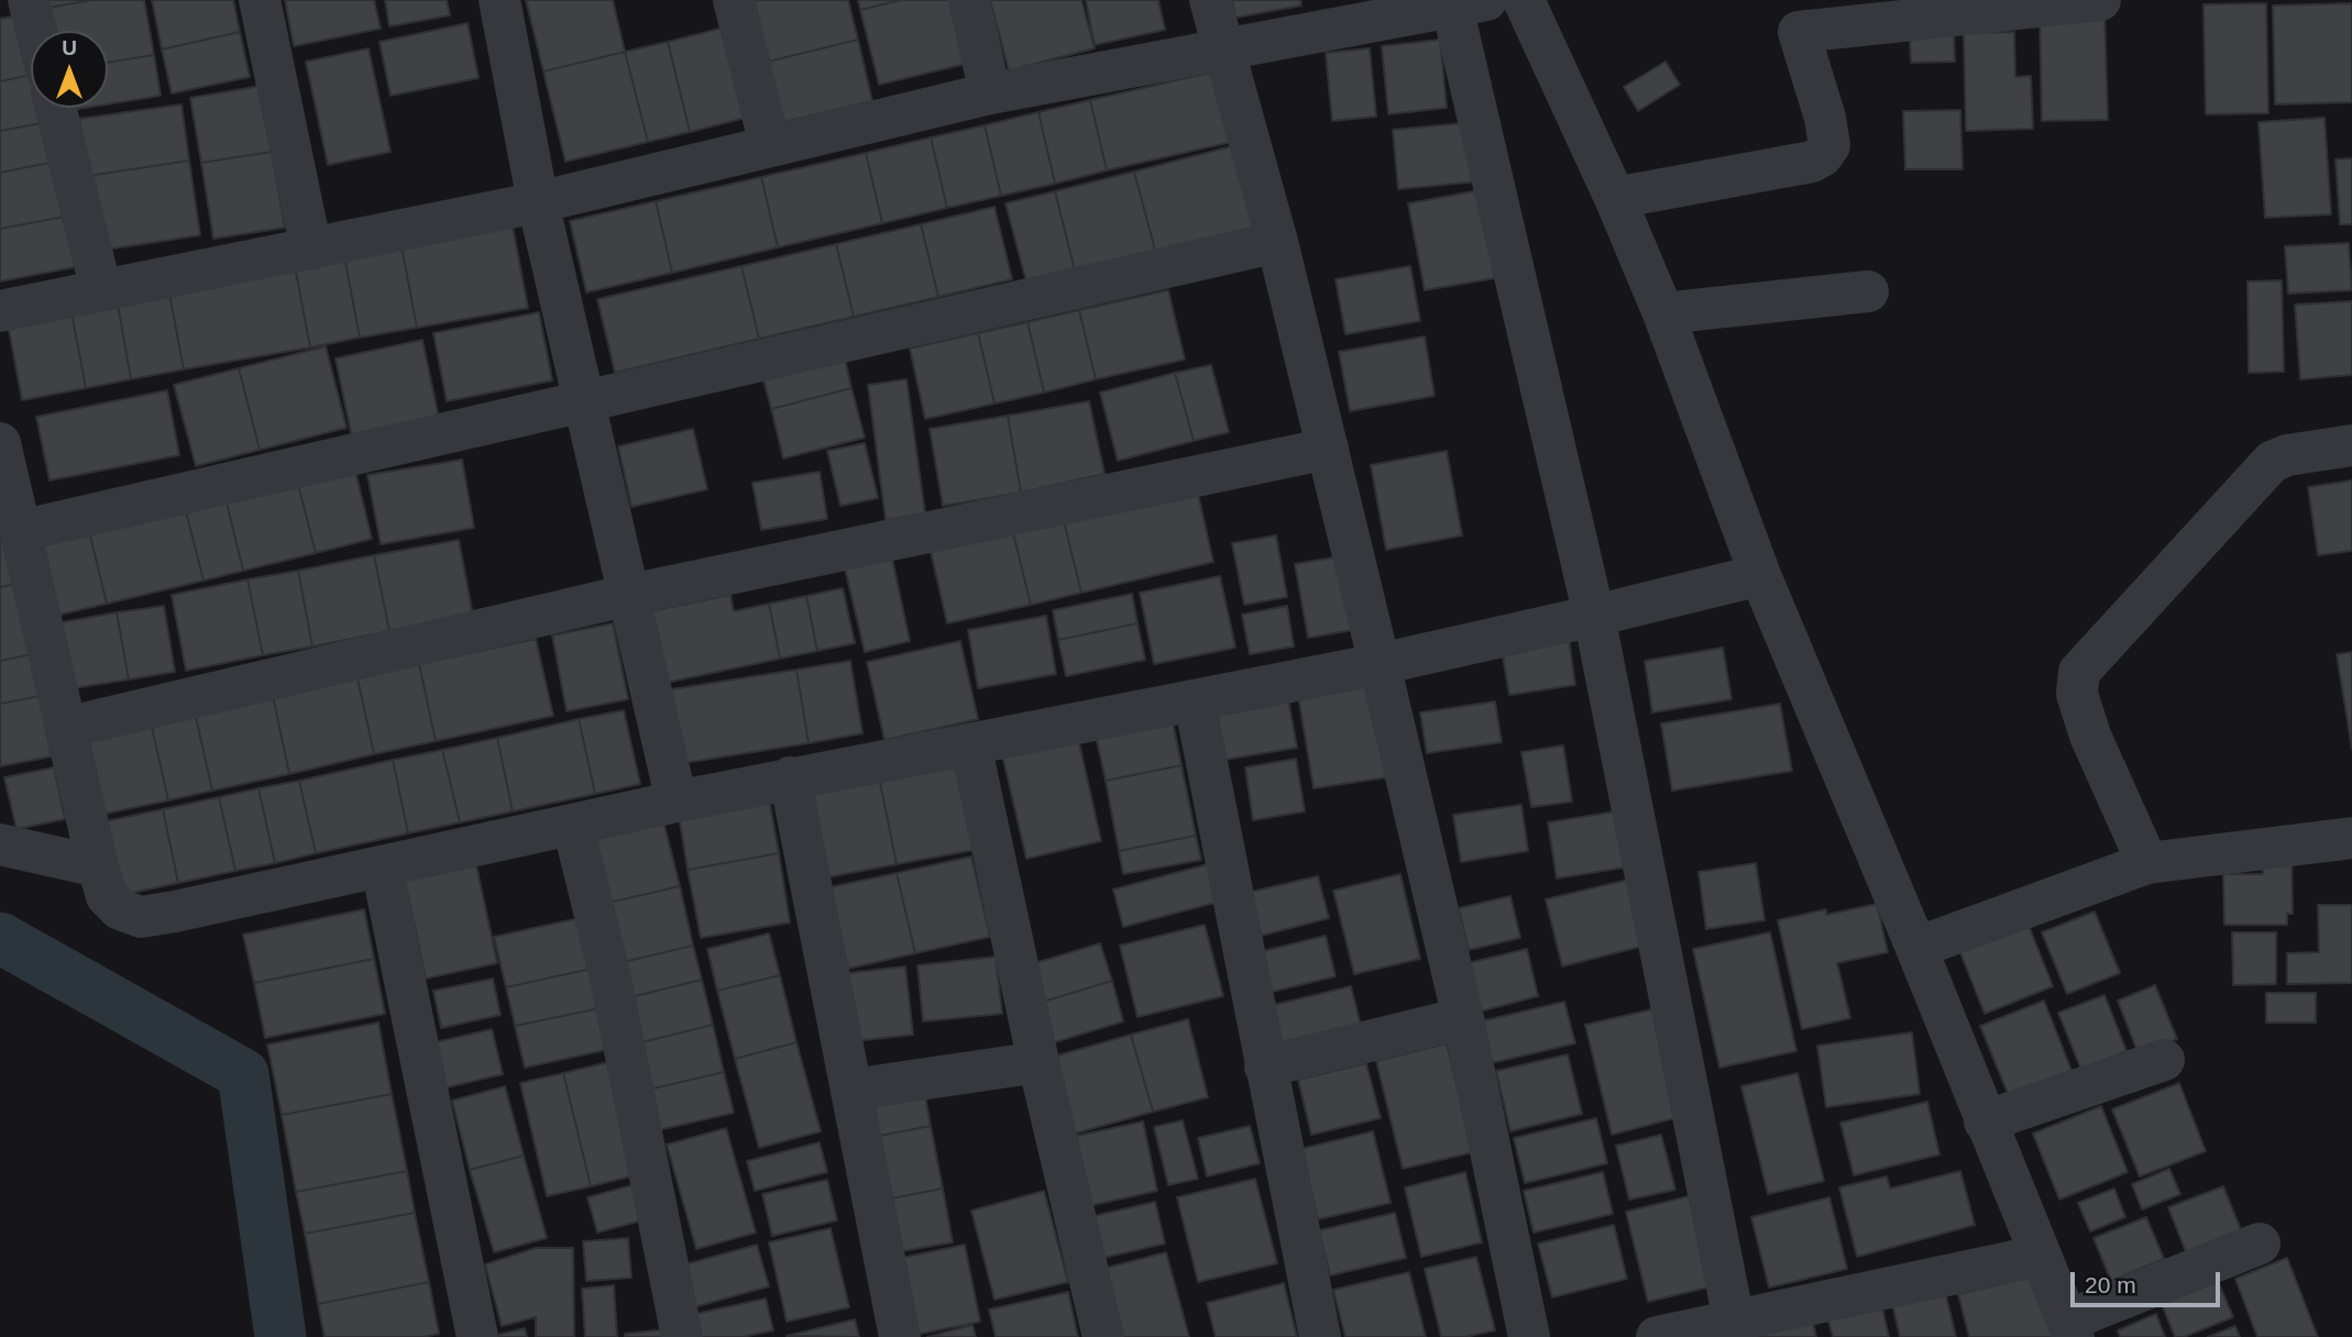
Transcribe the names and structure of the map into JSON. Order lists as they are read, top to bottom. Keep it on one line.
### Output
{"scale_bar":"20 m","north":"top"}
